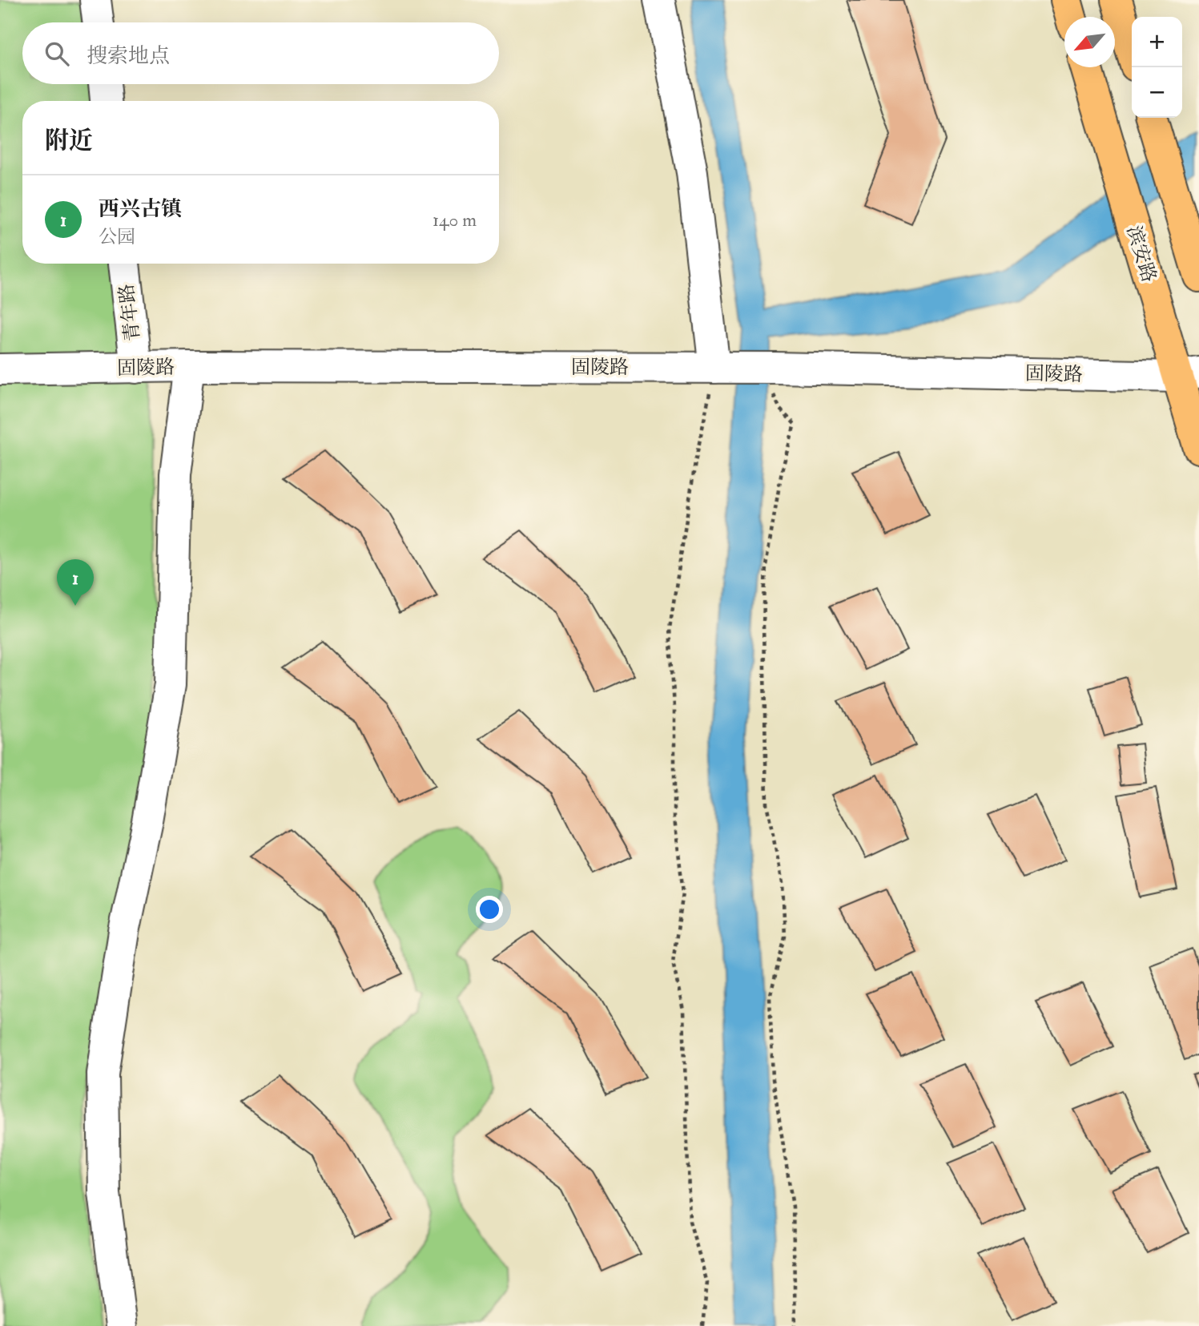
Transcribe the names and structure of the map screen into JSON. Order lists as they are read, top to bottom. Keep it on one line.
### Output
{"streets":{"main road":["滨安路"],"street":["青年路","固陵路"]},"crossings":[["滨安路","固陵路"],["青年路","固陵路"]],"north":"bottom left","page":{"map_buttons":["+","−"],"search":"搜索地点","heading":"附近","list":[{"mark":"1","name":"西兴古镇","note":"公园","value":"140 m"}],"pins":"1"}}
